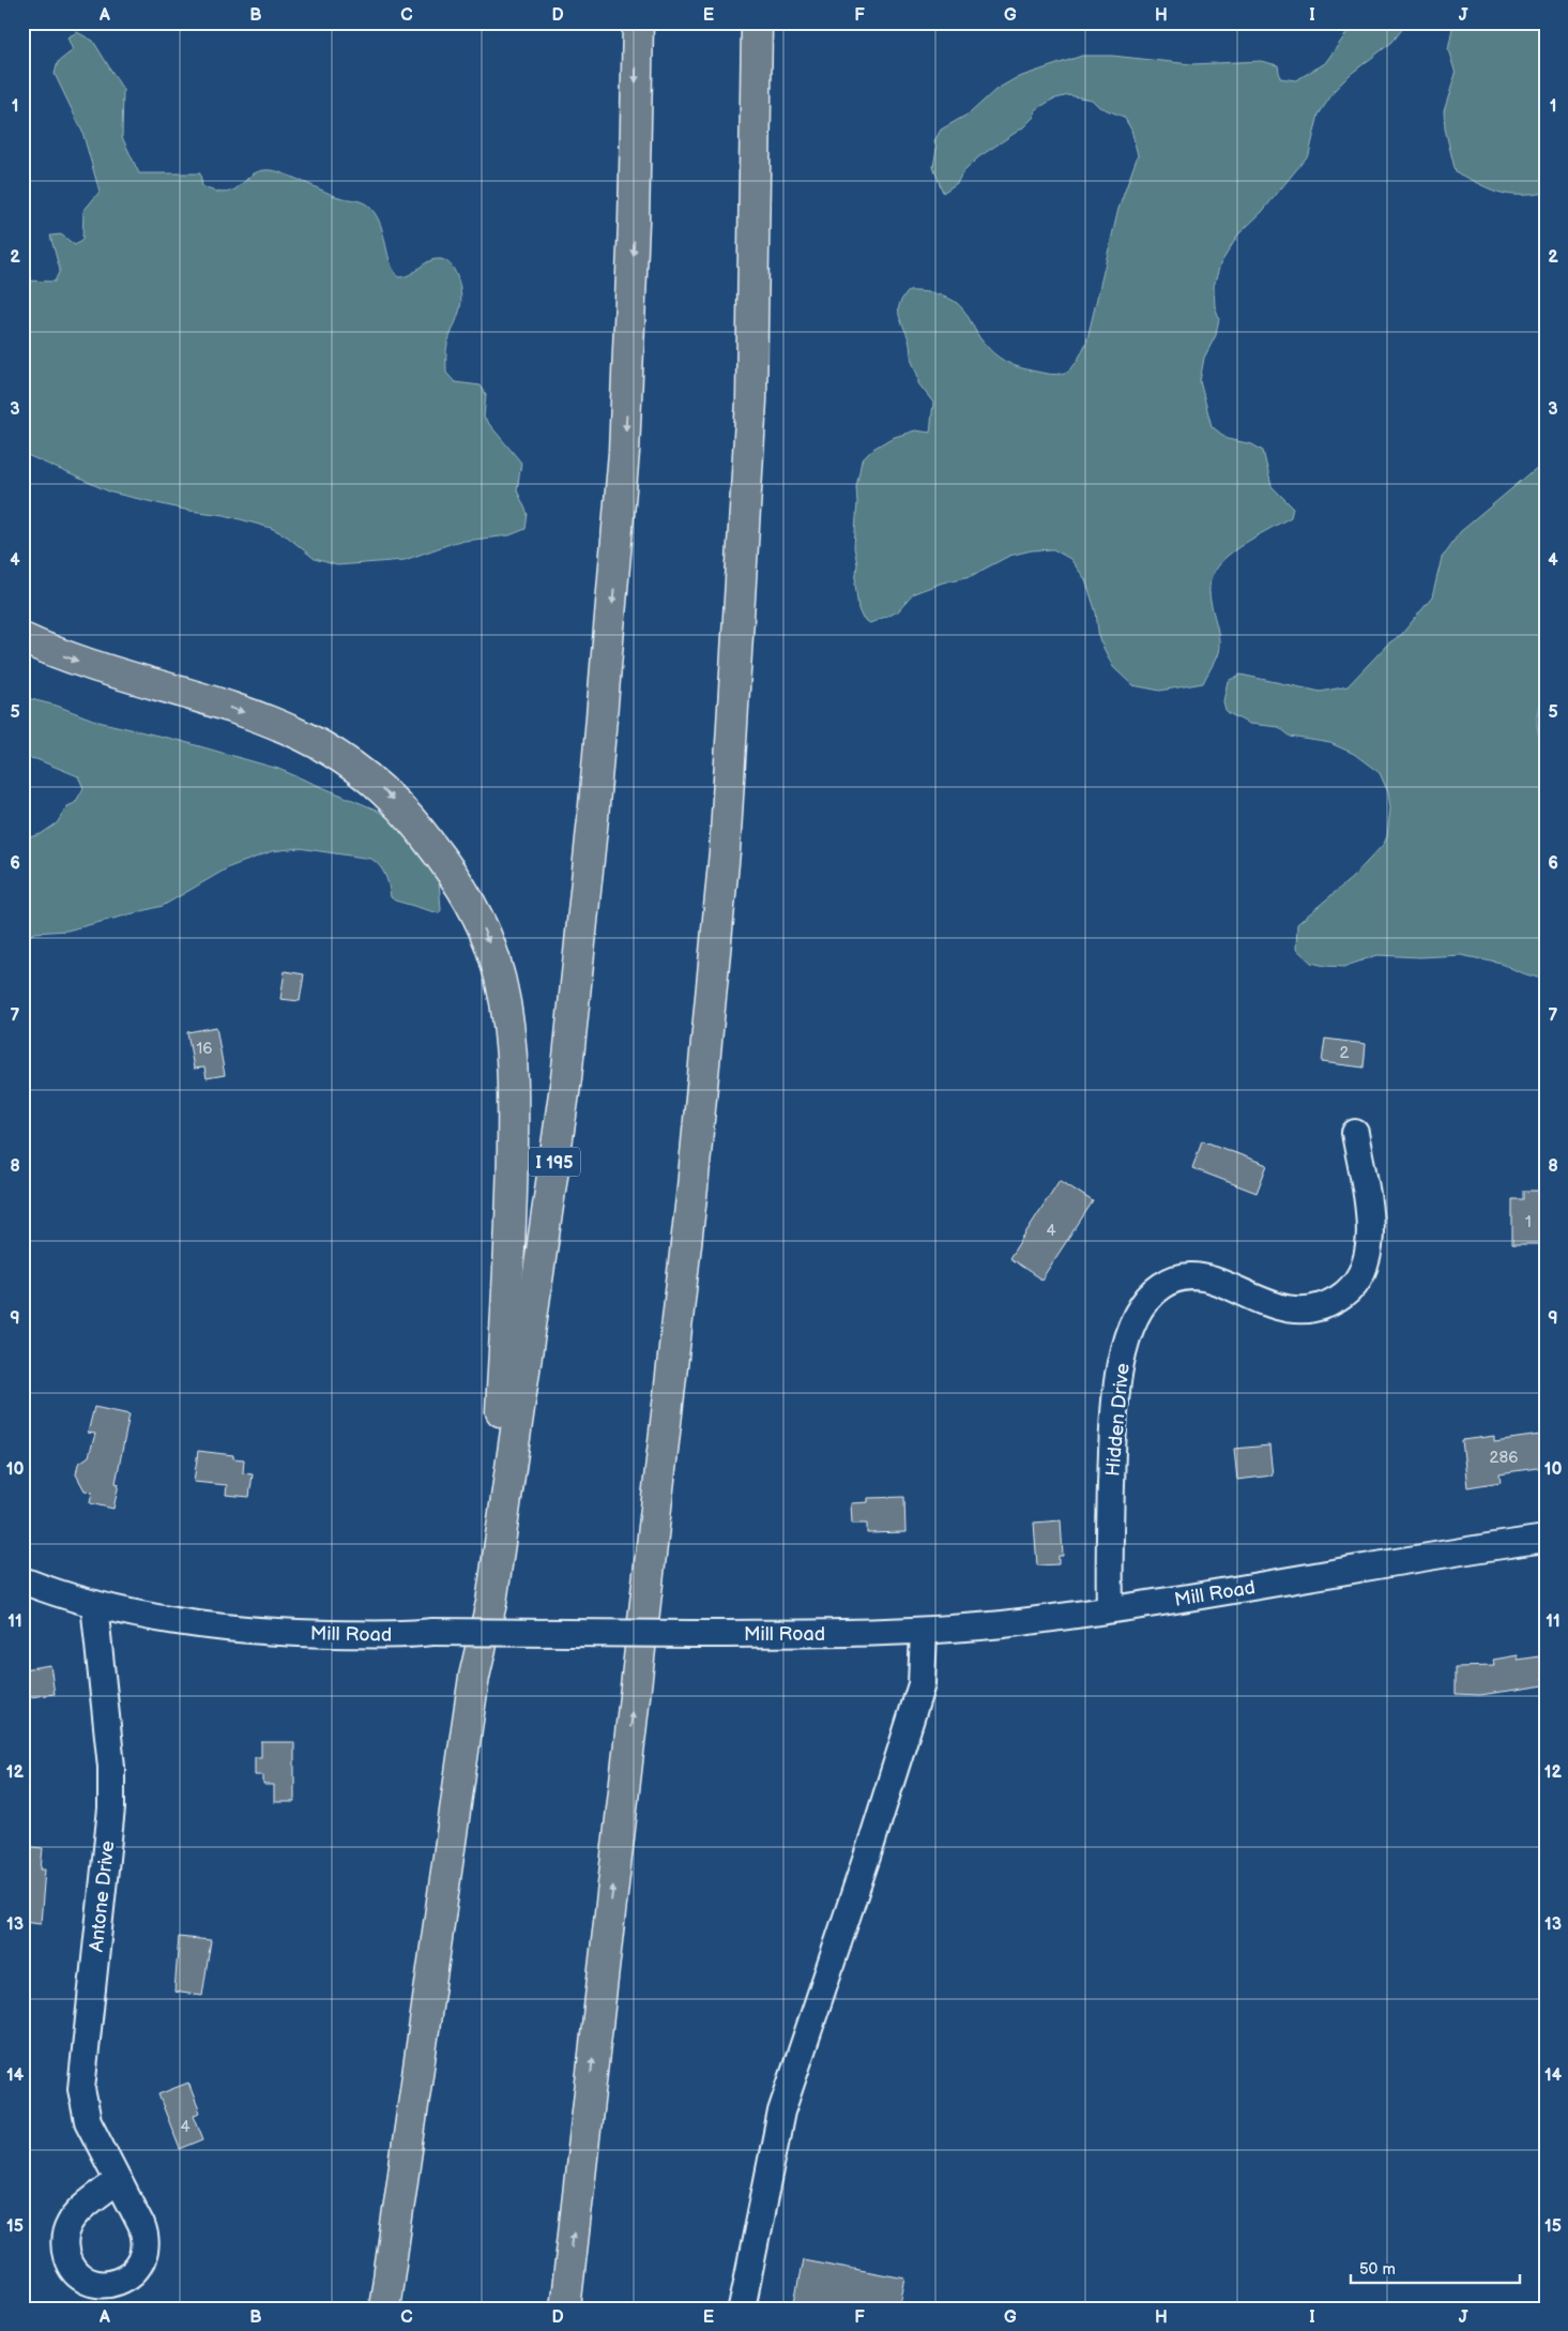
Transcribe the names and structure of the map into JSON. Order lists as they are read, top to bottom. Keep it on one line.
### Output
{"streets":{"highway":["I 195"],"street":["Hidden Drive","Mill Road","Antone Drive"]},"crossings":[["Hidden Drive","Mill Road"],["Mill Road","Antone Drive"]],"house_numbers":["16","2","1","4","286","4"],"scale_bar":"50 m","grid":{"columns":["A","B","C","D","E","F","G","H","I","J"],"rows":["1","2","3","4","5","6","7","8","9","10","11","12","13","14","15"]}}
